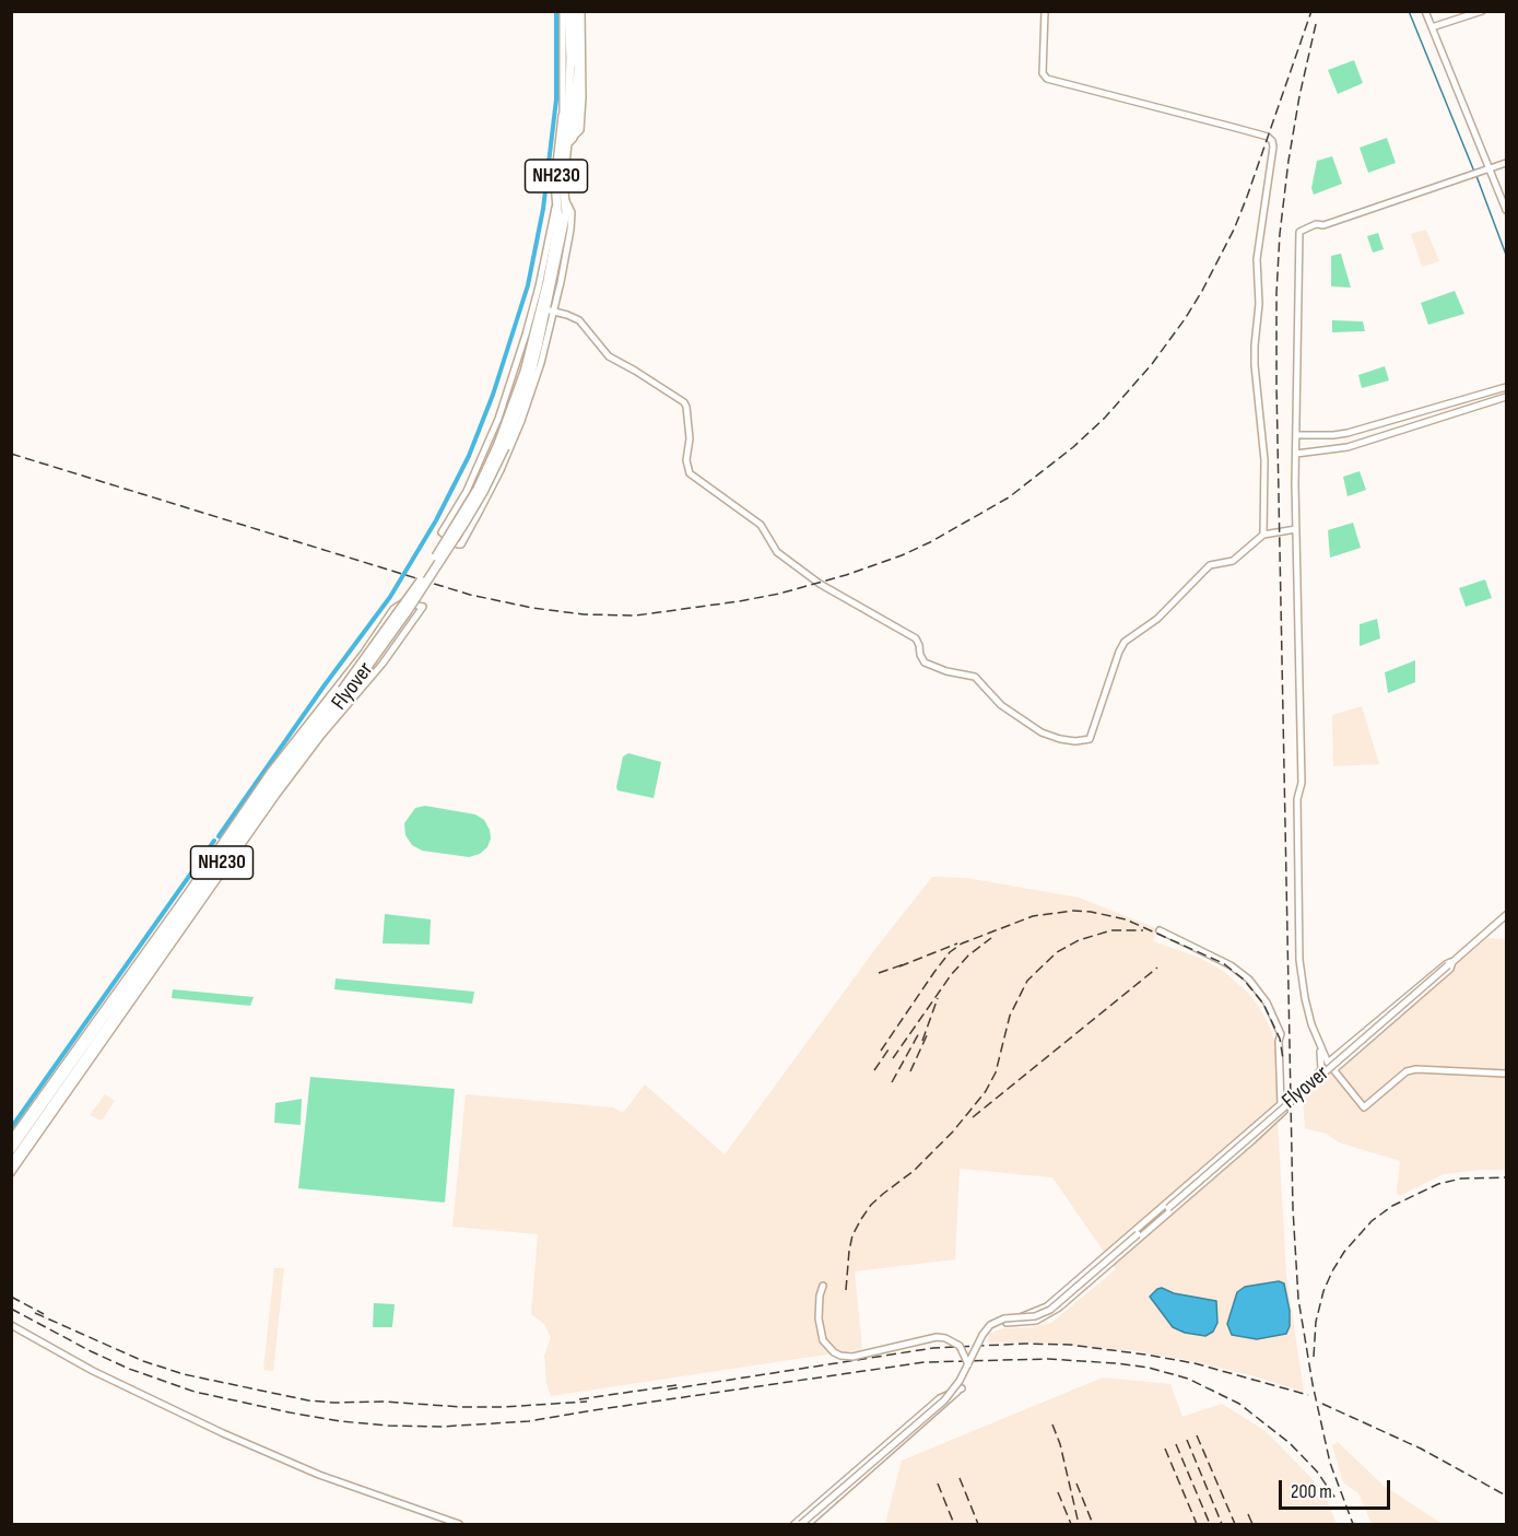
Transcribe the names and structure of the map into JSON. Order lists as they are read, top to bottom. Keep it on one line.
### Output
{"streets":{"highway":["NH230","Flyover"]},"crossings":[["NH230","Flyover"]],"scale_bar":"200 m"}
